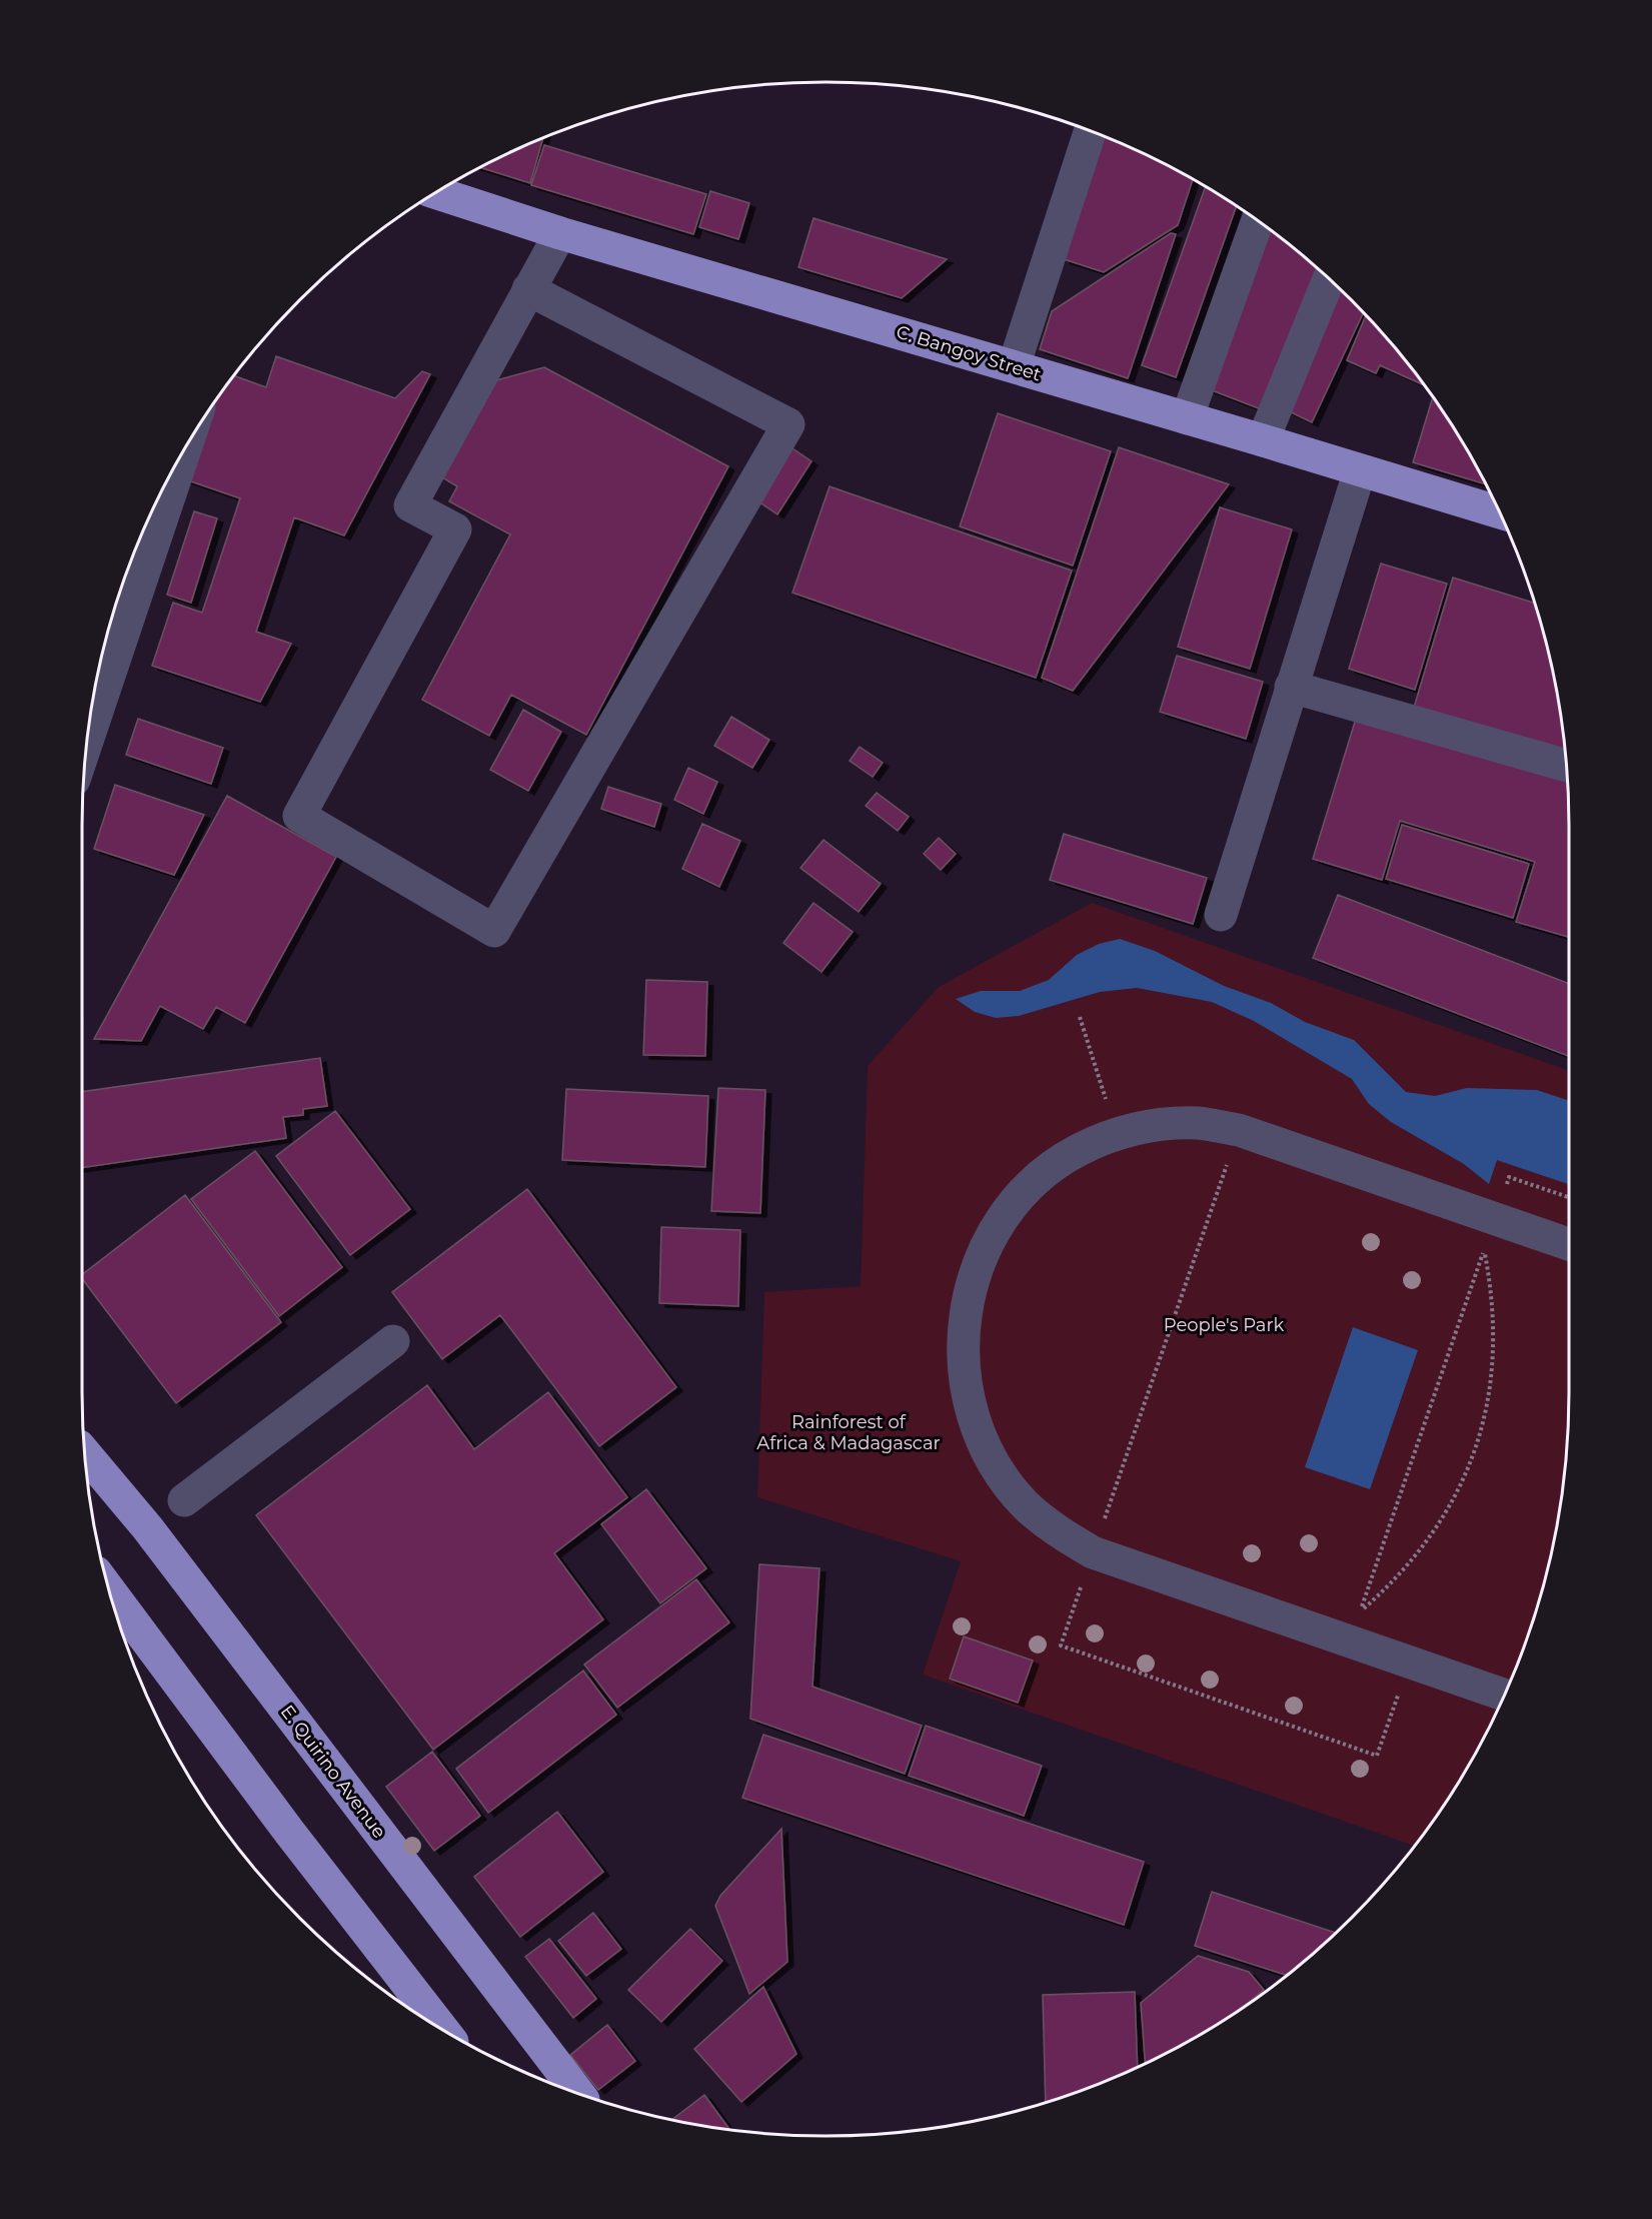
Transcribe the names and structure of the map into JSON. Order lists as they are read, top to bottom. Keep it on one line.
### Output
{"streets":{"main road":["C. Bangoy Street","E. Quirino Avenue"]},"parks":["People's Park","Rainforest of Africa & Madagascar"]}
